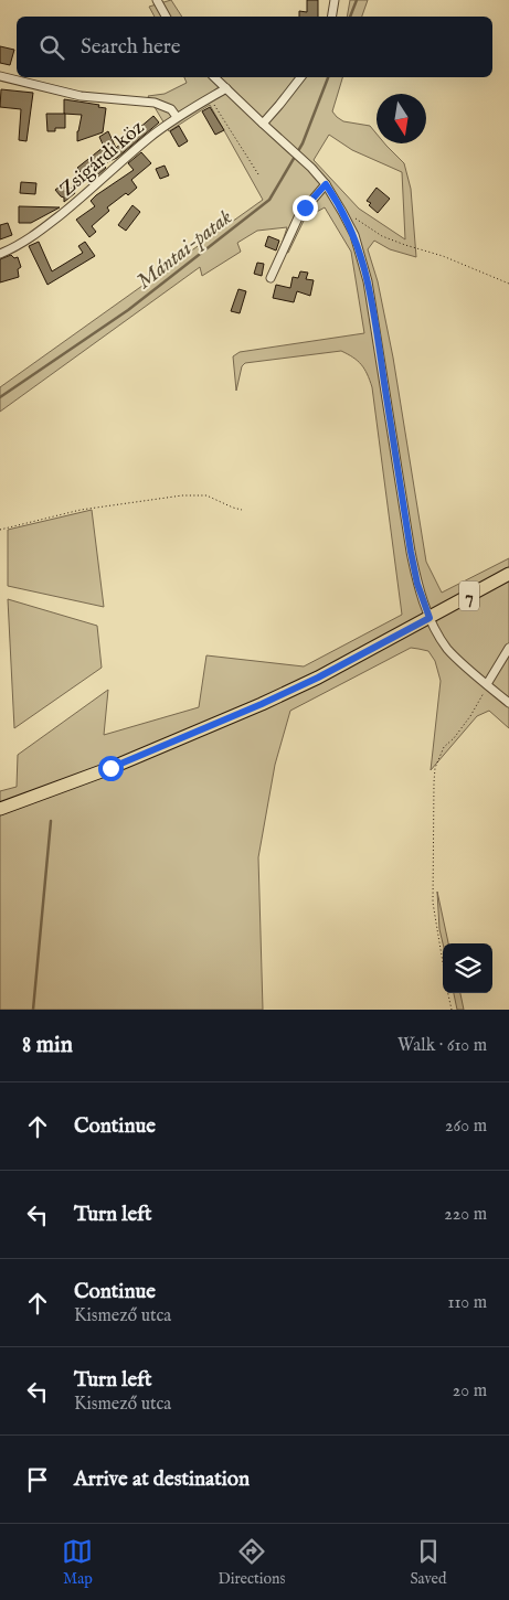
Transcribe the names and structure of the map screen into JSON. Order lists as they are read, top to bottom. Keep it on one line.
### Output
{"streets":{"main road":["7"],"street":["Zsigárdi köz"]},"water":["Mántai-patak"],"north":"bottom","page":{"search":"Search here","heading":["8 min","Walk · 610 m"],"list":[["Continue","260 m"],["Turn left","220 m"],["Continue","Kismező utca","110 m"],["Turn left","Kismező utca","20 m"],"Arrive at destination"],"nav":["Map","Directions","Saved"]}}
